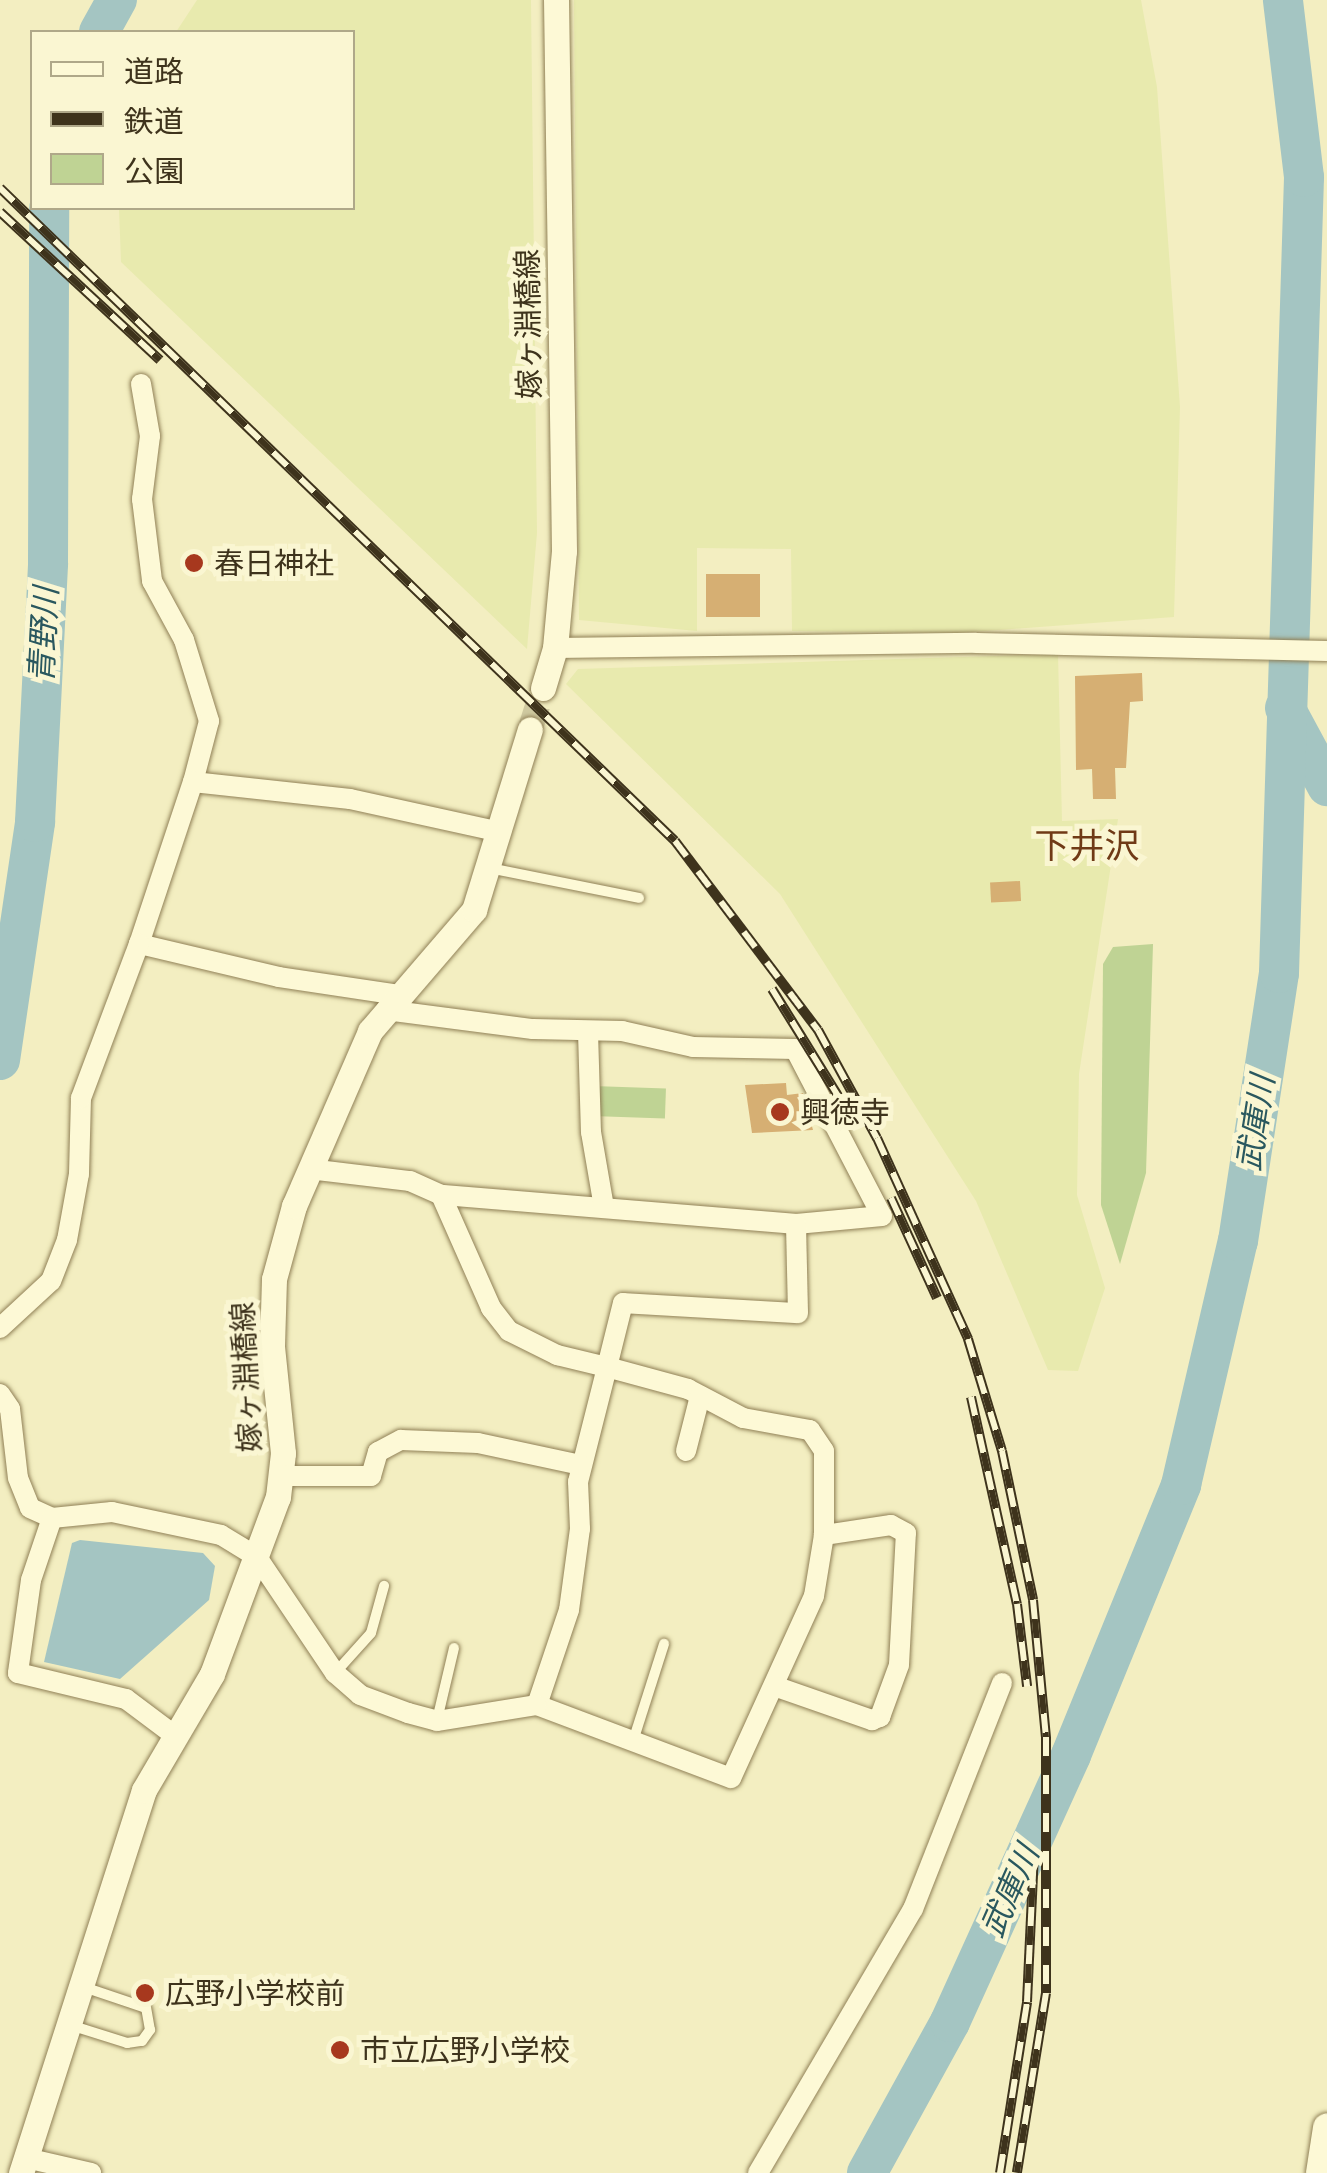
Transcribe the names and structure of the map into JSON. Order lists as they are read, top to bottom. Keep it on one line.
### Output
{"streets":{"street":["嫁ヶ淵橋線"]},"districts":["下井沢"],"water":["青野川","武庫川"],"places":["春日神社","興徳寺","広野小学校前","市立広野小学校"],"legend":["道路","鉄道","公園"]}
